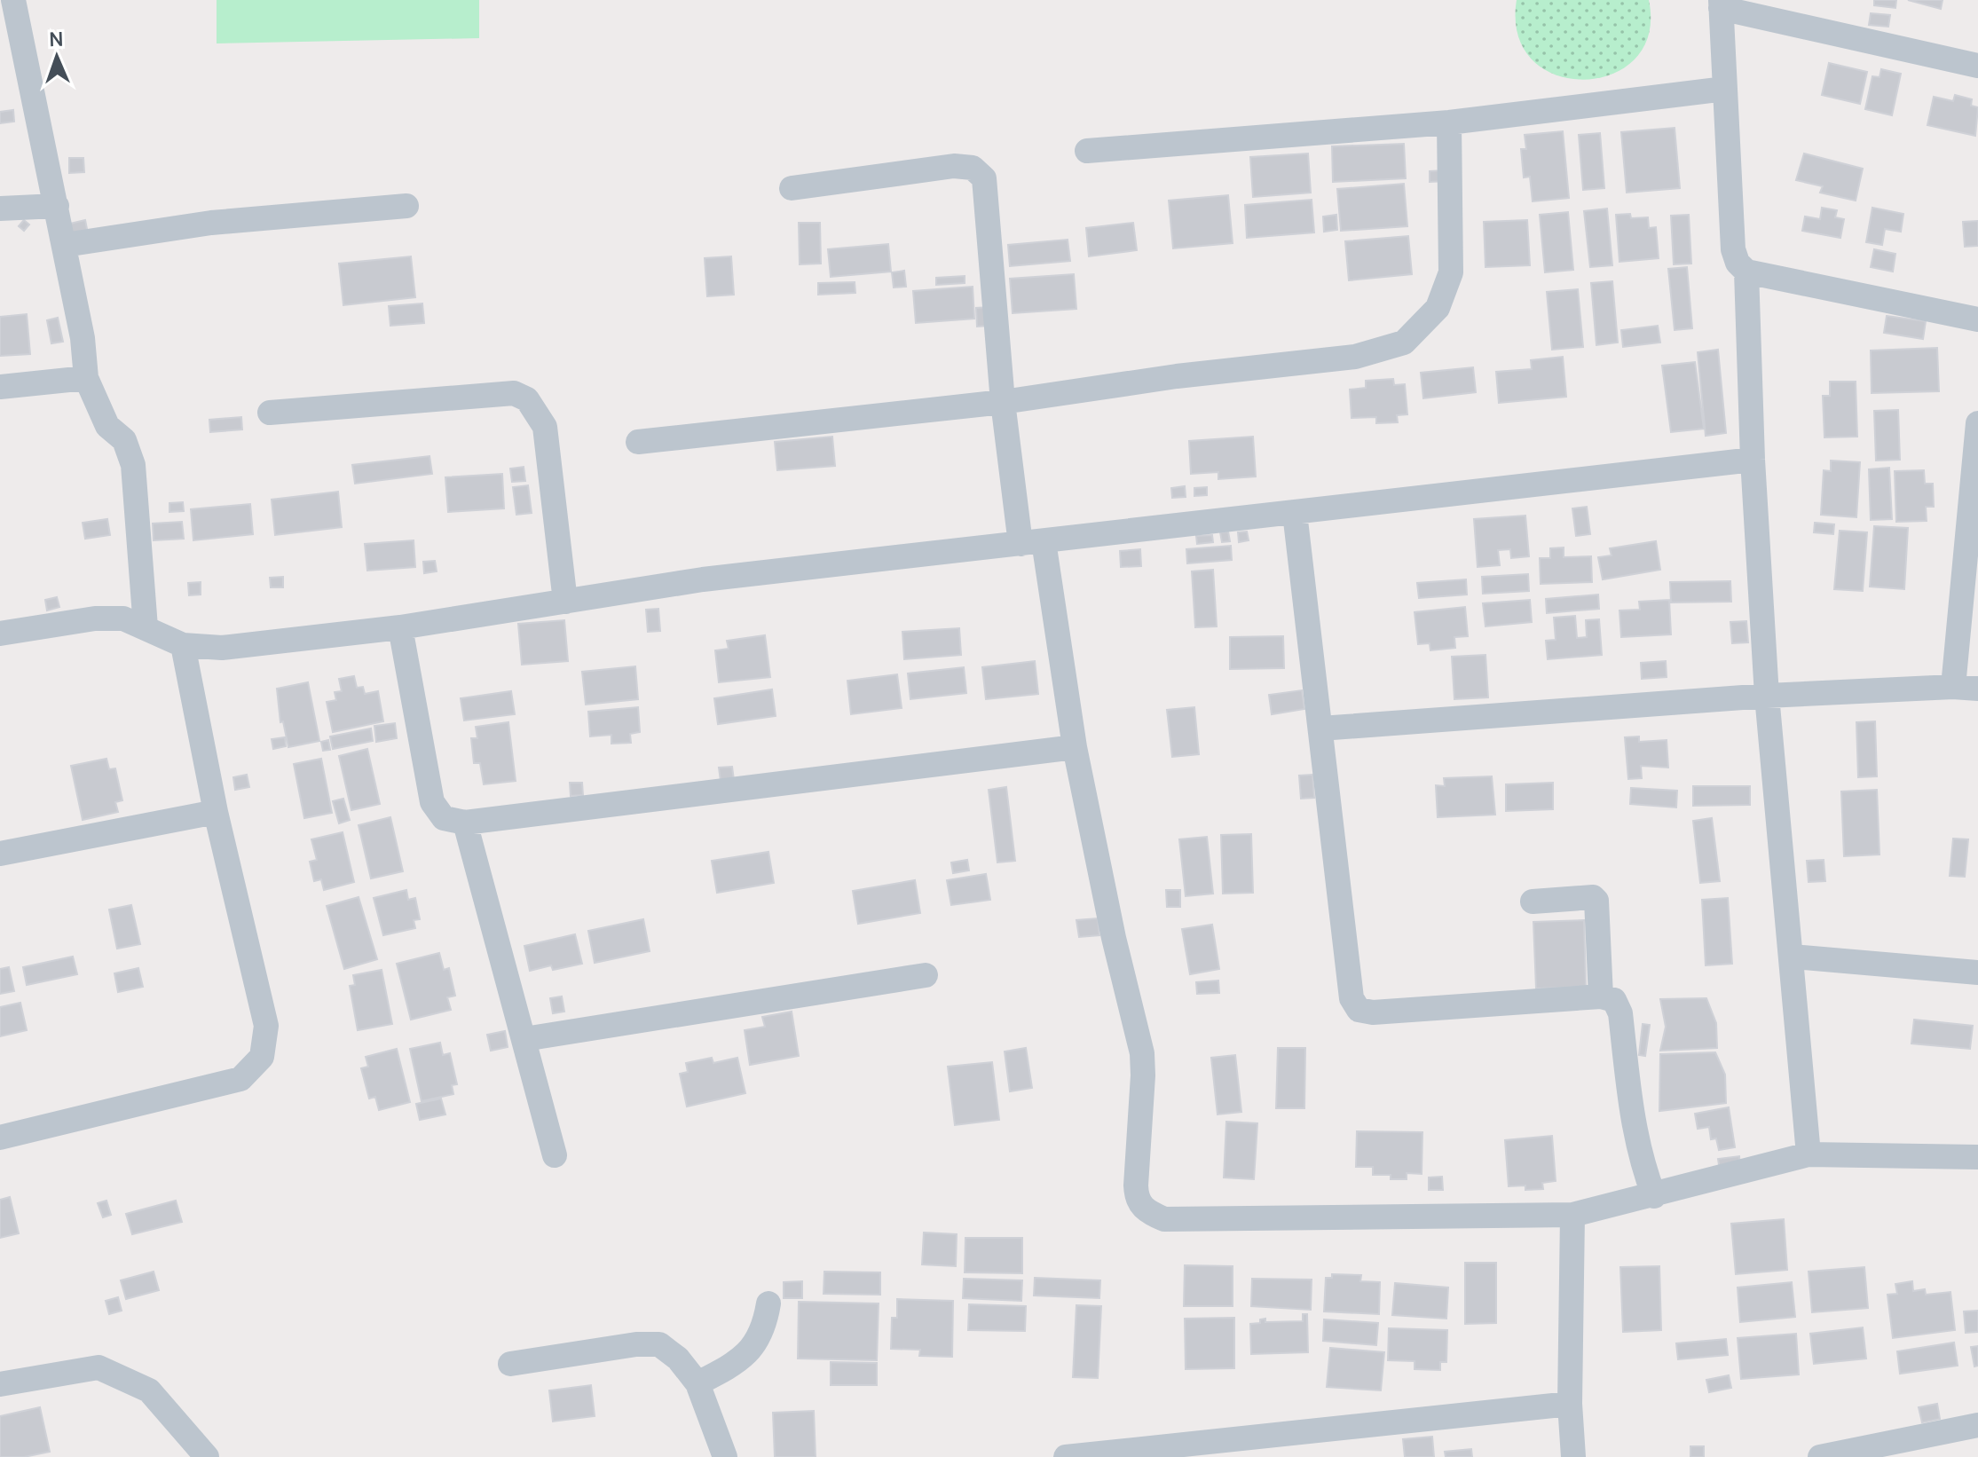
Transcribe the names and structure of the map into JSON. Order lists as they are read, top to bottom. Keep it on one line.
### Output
{"north":"top"}
